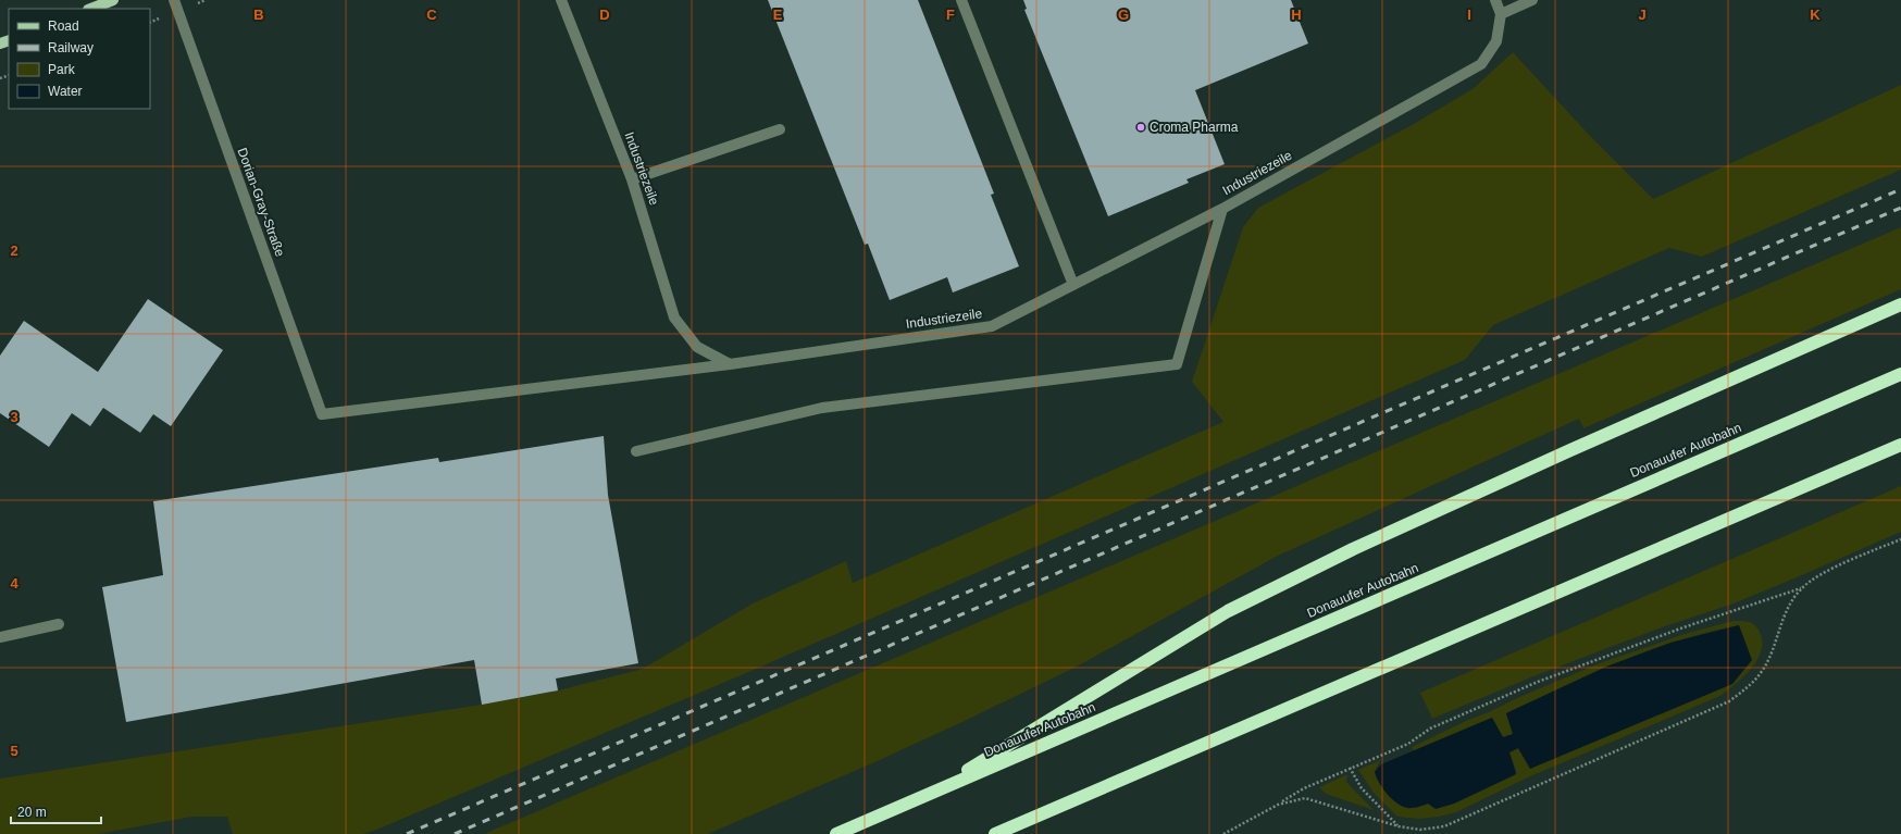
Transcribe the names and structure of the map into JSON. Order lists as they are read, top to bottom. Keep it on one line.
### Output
{"streets":{"highway":["Donauufer Autobahn"],"street":["Industriezeile","Dorian-Gray-Straße"]},"crossings":[["Industriezeile","Dorian-Gray-Straße"]],"places":["Croma Pharma"],"legend":["Road","Railway","Park","Water"],"scale_bar":"20 m","grid":{"columns":["B","C","D","E","F","G","H","I","J","K"],"rows":["2","3","4","5"]}}
